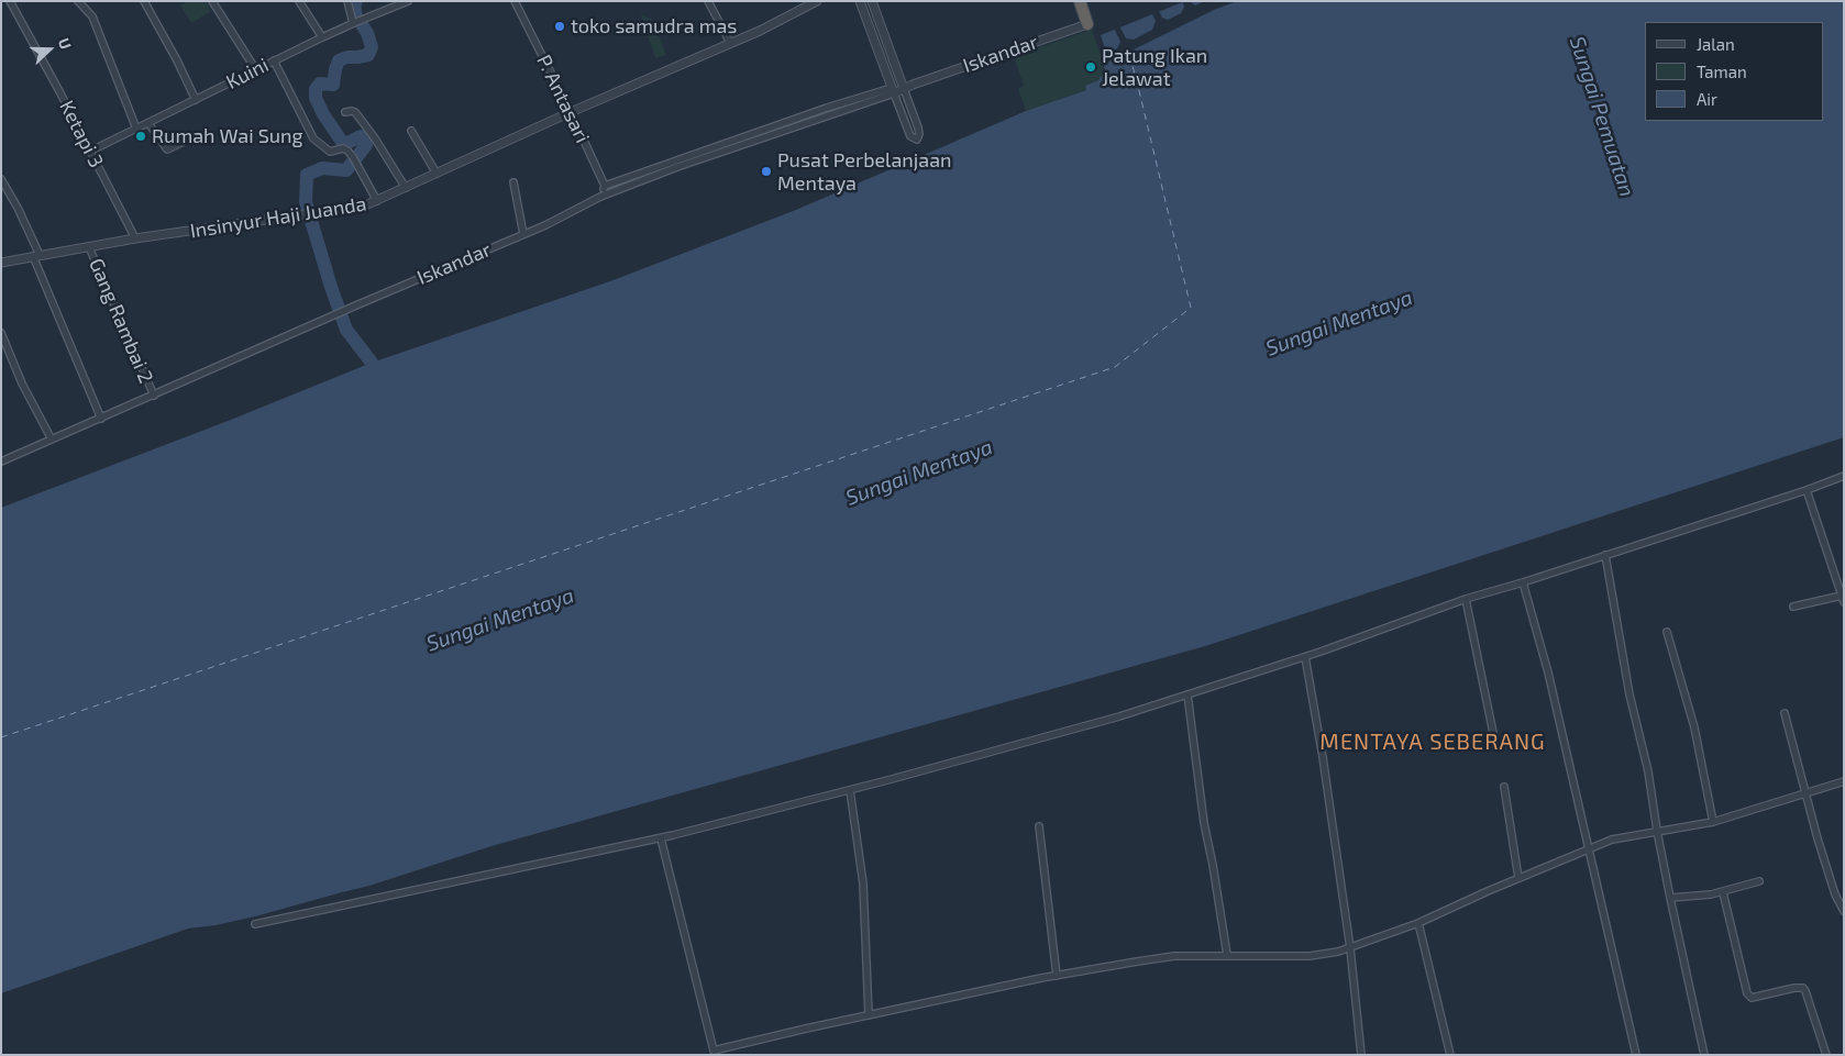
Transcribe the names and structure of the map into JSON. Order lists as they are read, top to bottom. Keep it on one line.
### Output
{"streets":{"street":["Iskandar","Kuini","P. Antasari","Ketapi 3","Insinyur Haji Juanda","Gang Rambai 2"]},"crossings":[["Iskandar","P. Antasari"],["Iskandar","Gang Rambai 2"],["Kuini","Ketapi 3"],["P. Antasari","Insinyur Haji Juanda"],["Ketapi 3","Insinyur Haji Juanda"],["Insinyur Haji Juanda","Gang Rambai 2"]],"districts":["MENTAYA SEBERANG"],"water":["Sungai Pemuatan","Sungai Mentaya"],"places":["toko samudra mas","Patung Ikan Jelawat","Rumah Wai Sung","Pusat Perbelanjaan Mentaya"],"legend":["Jalan","Taman","Air"],"north":"right"}
